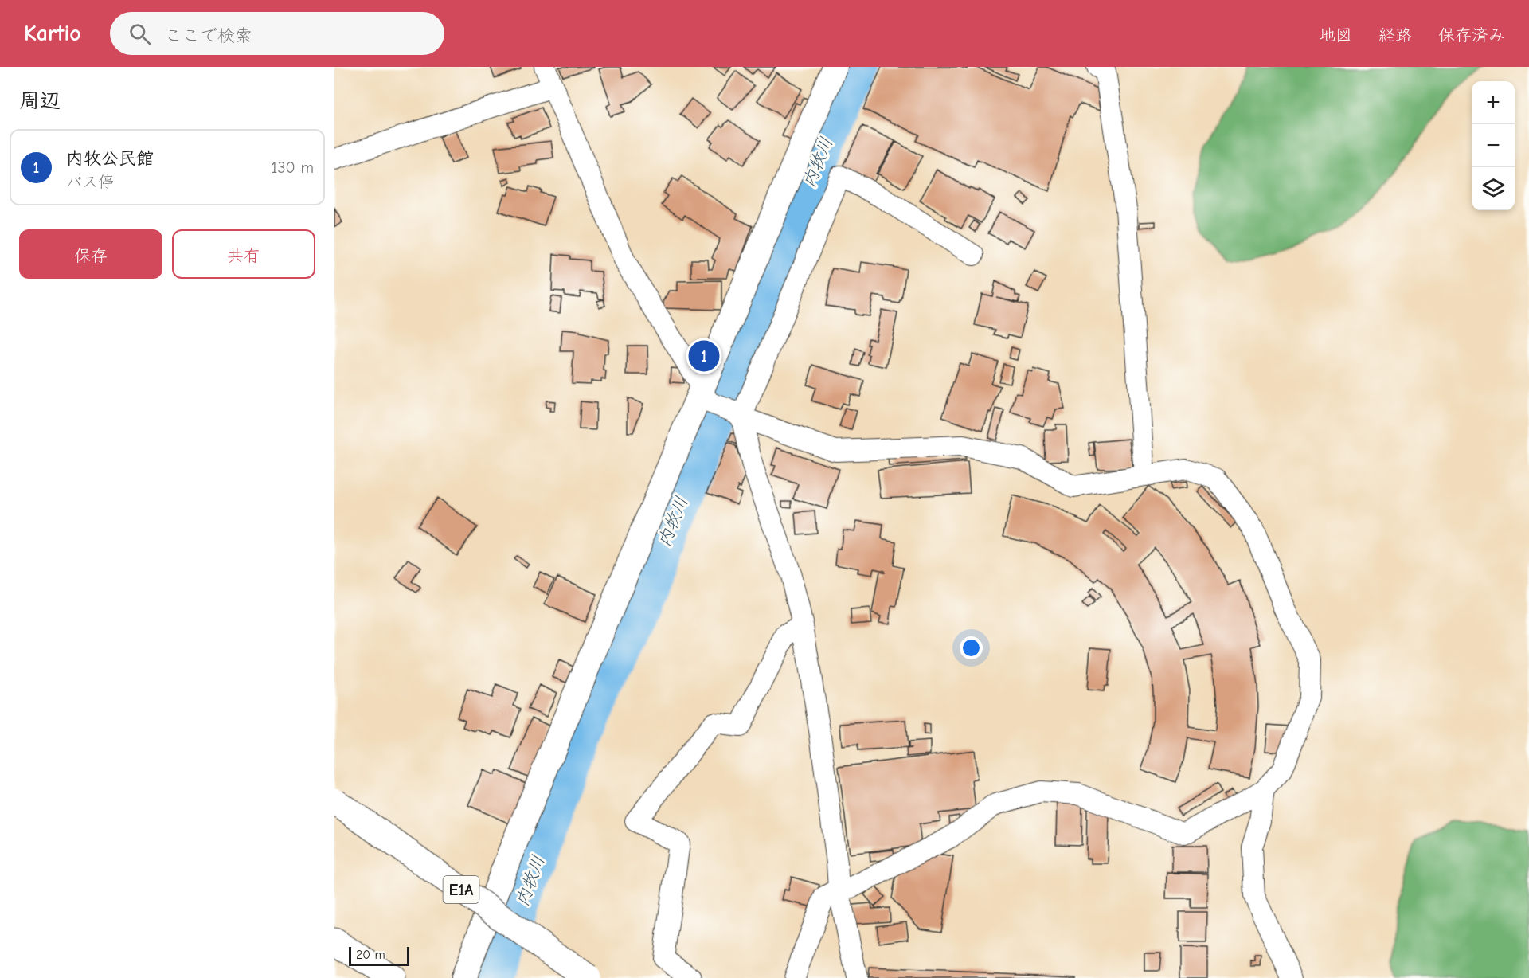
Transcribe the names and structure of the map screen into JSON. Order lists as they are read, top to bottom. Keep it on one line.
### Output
{"streets":{"highway":["E1A"]},"water":["内牧川"],"scale_bar":"20 m","page":{"header":"Kartio","search":"ここで検索","nav":["地図","経路","保存済み"],"heading":"周辺","map_buttons":["+","−"],"list":[{"mark":"1","name":"内牧公民館","note":"バス停","value":"130 m"}],"buttons":["保存","共有"],"pins":"1","scale":"20 m"}}
